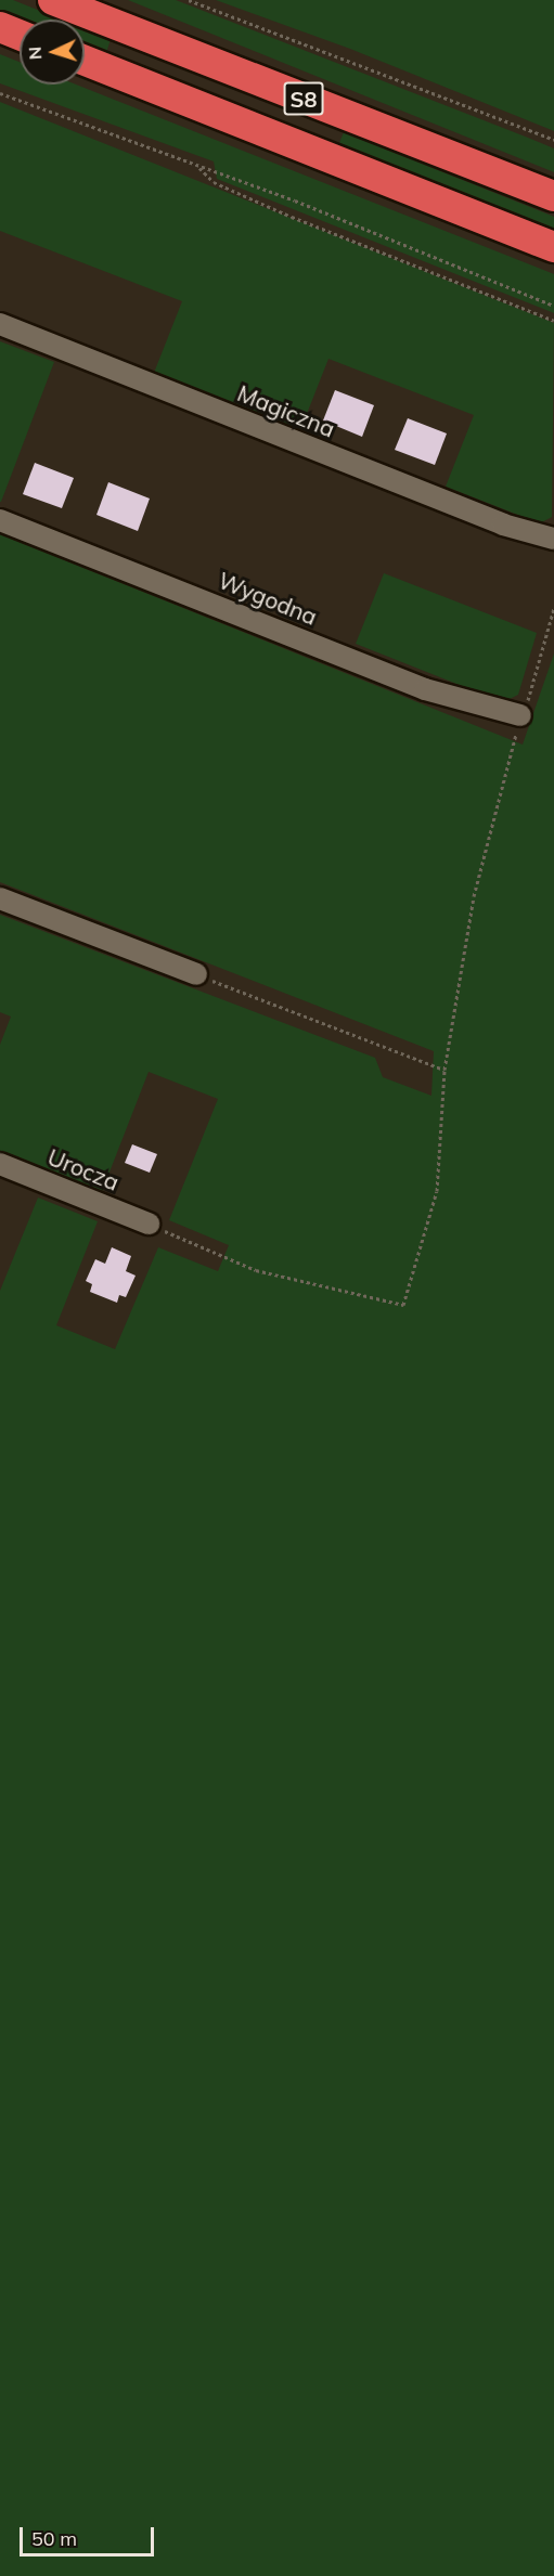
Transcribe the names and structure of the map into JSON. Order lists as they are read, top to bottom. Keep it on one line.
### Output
{"streets":{"highway":["S8"],"street":["Magiczna","Wygodna","Urocza"]},"scale_bar":"50 m","north":"left"}
